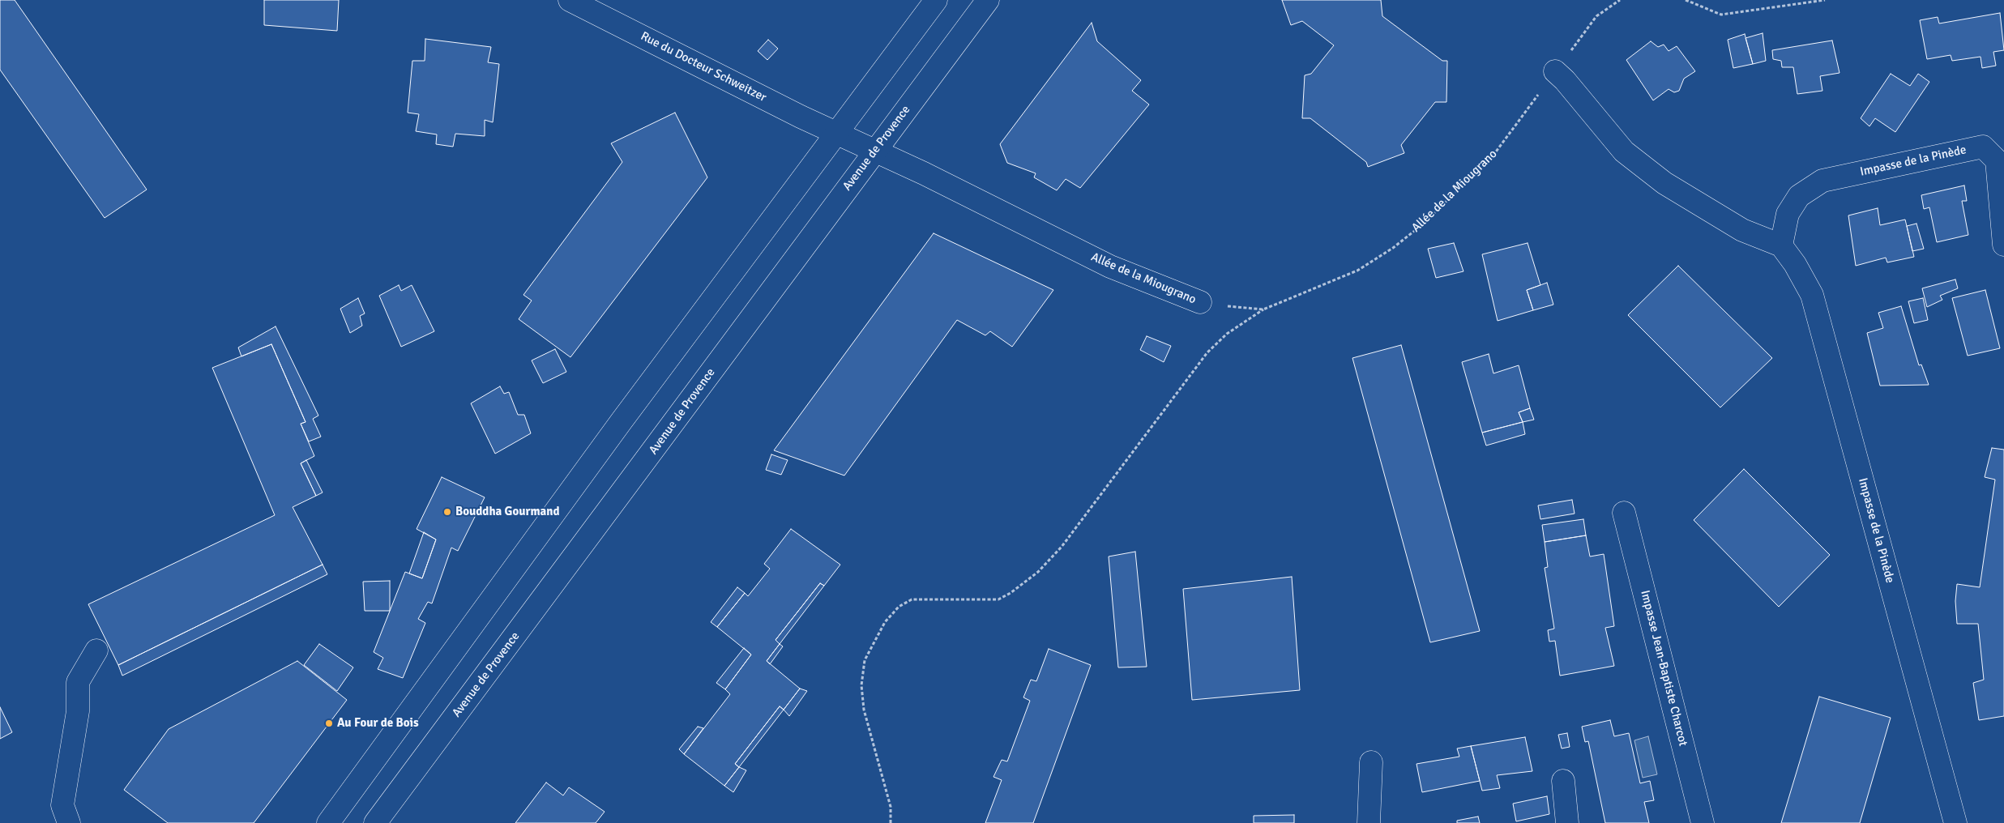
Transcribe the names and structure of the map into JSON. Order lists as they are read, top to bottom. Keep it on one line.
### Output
{"streets":{"street":["Rue du Docteur Schweitzer","Avenue de Provence","Impasse de la Pinède","Allée de la Miougrano","Impasse Jean-Baptiste Charcot"]},"crossings":[["Rue du Docteur Schweitzer","Allée de la Miougrano"],["Avenue de Provence","Allée de la Miougrano"]],"places":["Bouddha Gourmand","Au Four de Bois"]}
